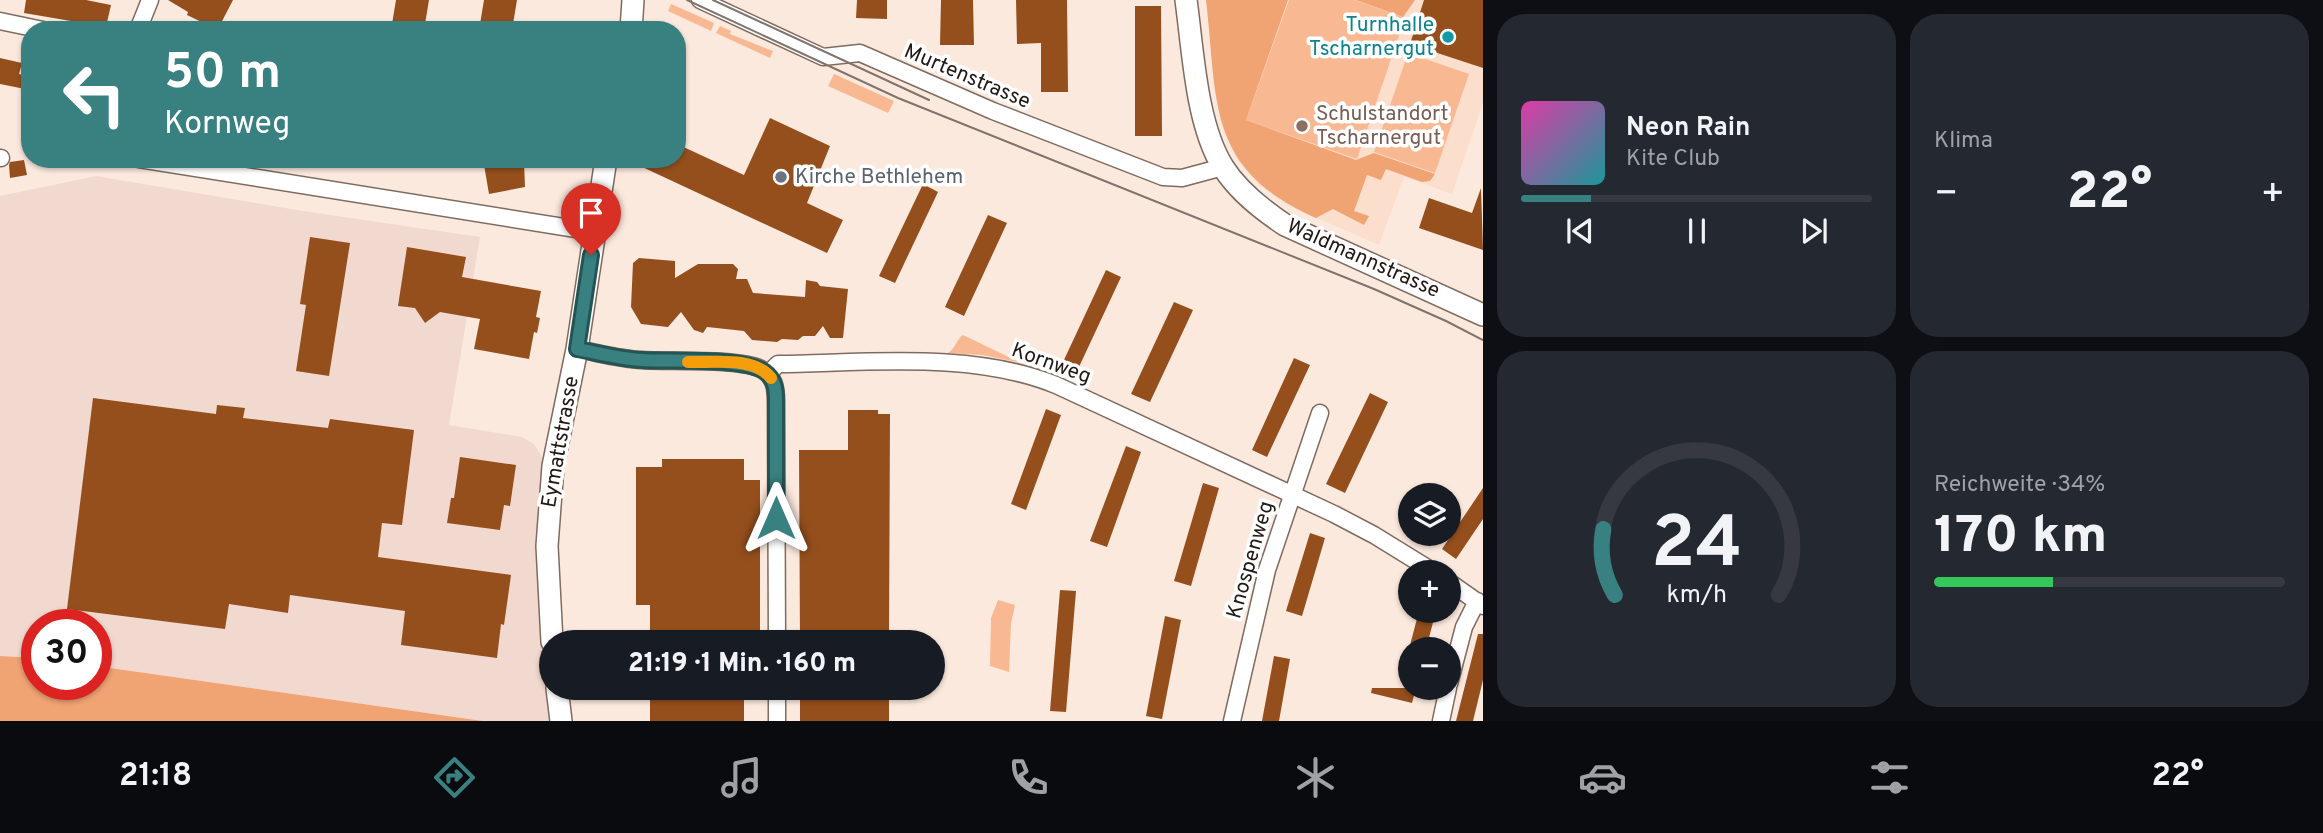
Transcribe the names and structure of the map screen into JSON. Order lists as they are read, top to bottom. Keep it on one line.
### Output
{"streets":{"street":["Murtenstrasse","Waldmannstrasse","Kornweg","Eymattstrasse","Knospenweg"]},"crossings":[["Murtenstrasse","Waldmannstrasse"],["Kornweg","Knospenweg"]],"places":["Turnhalle Tscharnergut","Schulstandort Tscharnergut","Kirche Bethlehem"],"page":{"tile":["Klima",["Reichweite · 34%","170 km"]],"turn":["50 m","Kornweg"],"song":["Neon Rain","Kite Club"],"heat":["−","22°","+"],"map_buttons":["+","−"],"limit":"30","trip":"21:19 · 1 Min. · 160 m","tabs":["21:18","22°"],"gauge":["24","km/h"]}}
